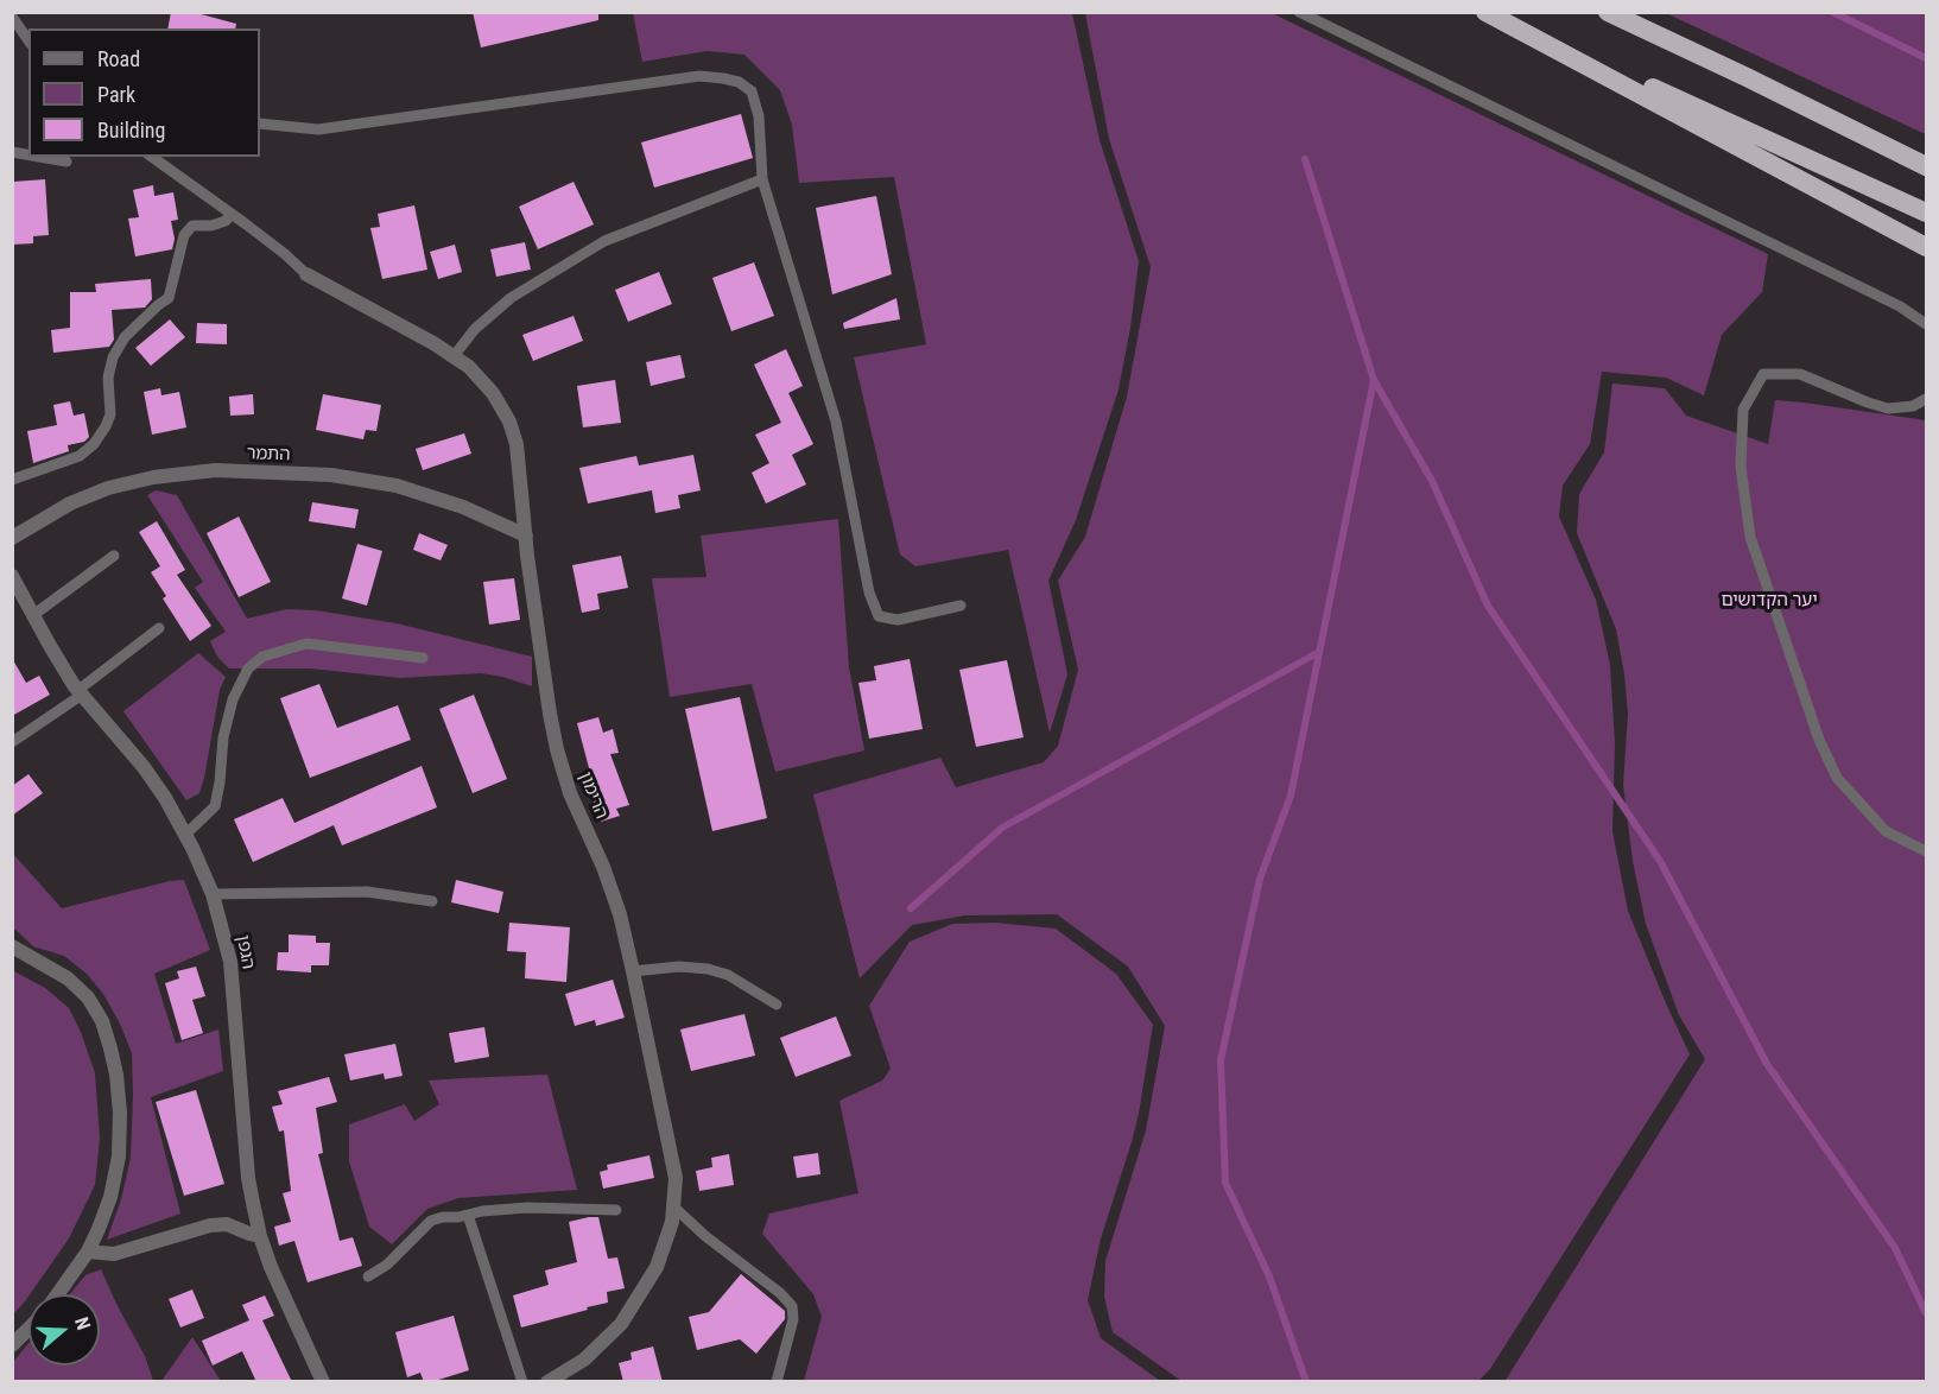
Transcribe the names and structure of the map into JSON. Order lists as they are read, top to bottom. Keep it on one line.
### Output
{"streets":{"street":["התמר","הרימון","הגפן"]},"crossings":[["התמר","הרימון"]],"parks":["יער הקדושים"],"legend":["Road","Park","Building"],"north":"right"}
